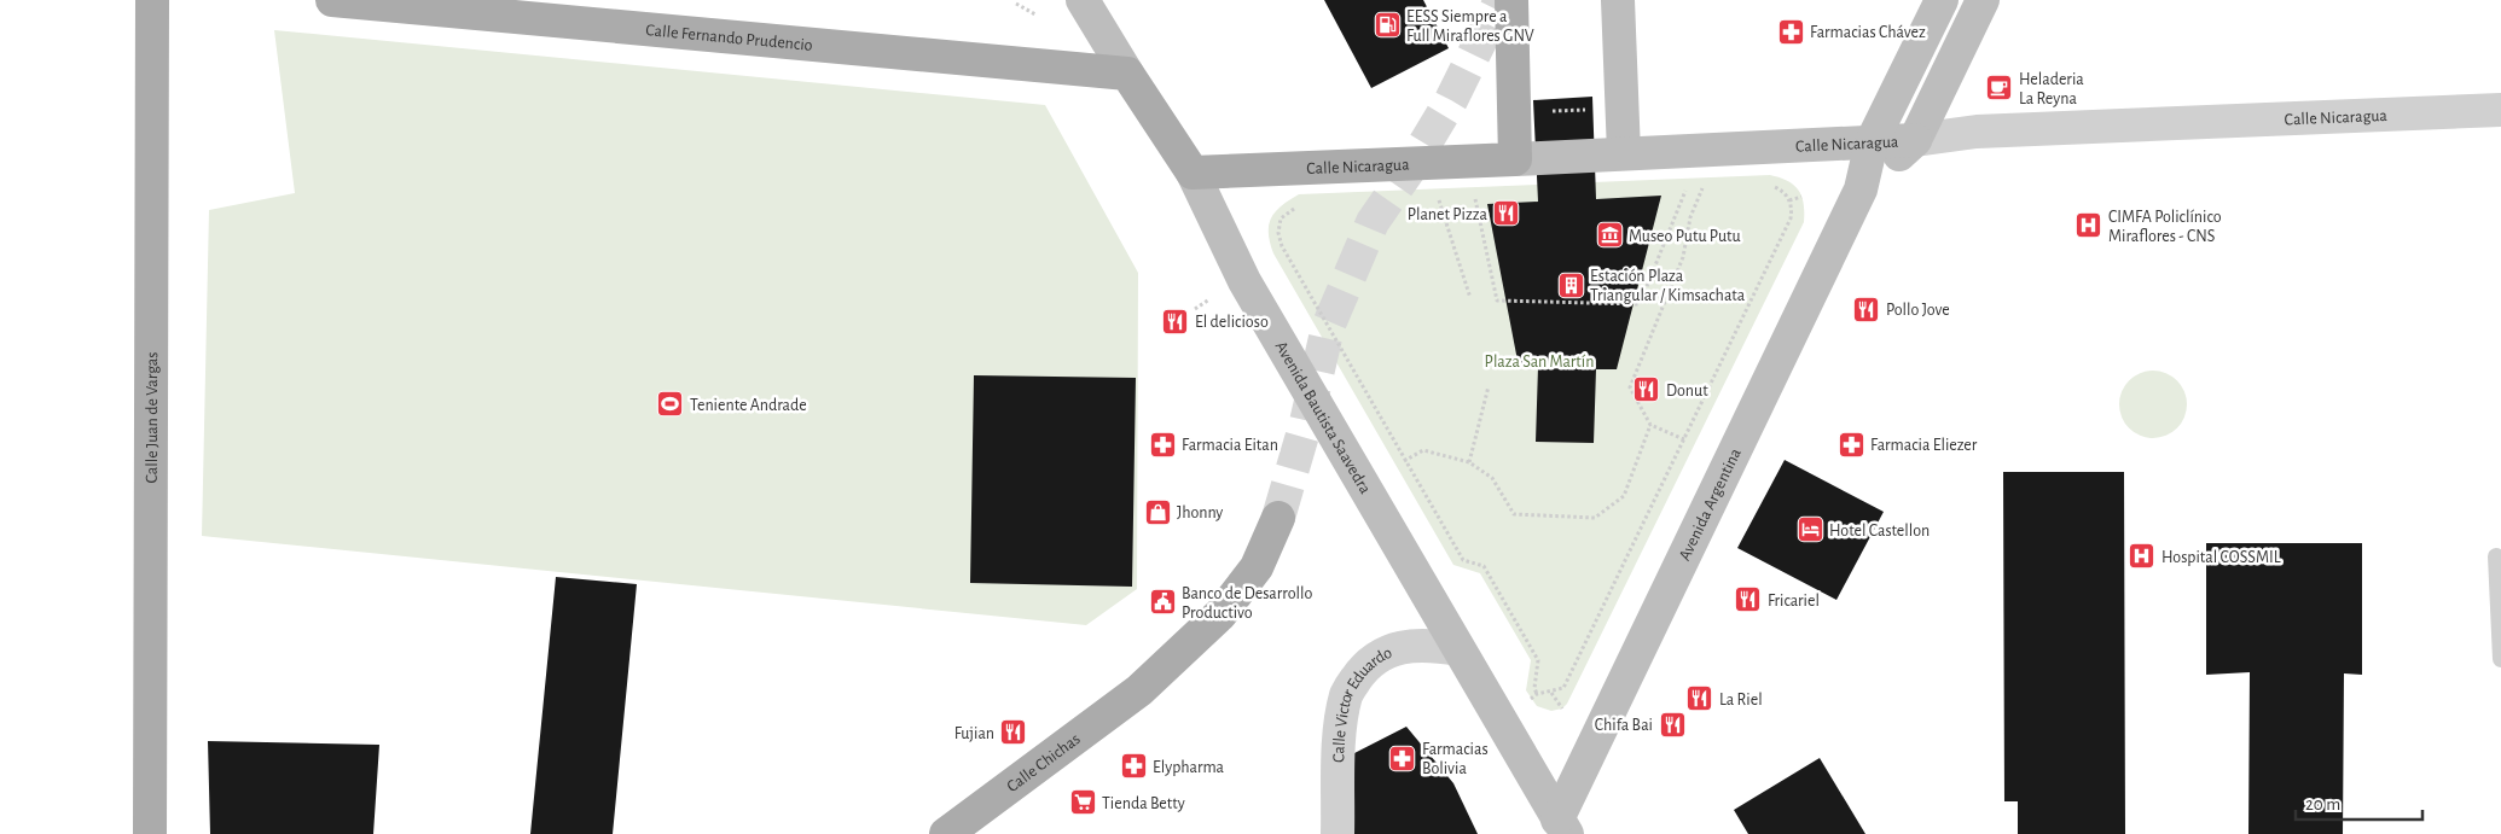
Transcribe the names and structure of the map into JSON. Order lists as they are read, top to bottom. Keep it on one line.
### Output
{"streets":{"main road":["Calle Fernando Prudencio","Calle Nicaragua","Calle Juan de Vargas","Avenida Bautista Saavedra","Avenida Argentina","Calle Chichas"],"street":["Calle Victor Eduardo"]},"crossings":[["Calle Fernando Prudencio","Avenida Bautista Saavedra"],["Calle Nicaragua","Avenida Bautista Saavedra"],["Calle Nicaragua","Avenida Argentina"],["Avenida Bautista Saavedra","Avenida Argentina"],["Avenida Bautista Saavedra","Calle Victor Eduardo"]],"parks":["Plaza San Martín"],"places":{"fuel station":["EESS Siempre a Full Miraflores GNV"],"pharmacy":["Farmacias Chávez","Farmacia Eitan","Farmacia Eliezer","Farmacias Bolivia","Elypharma"],"cafe":["Heladeria La Reyna"],"restaurant":["Planet Pizza","Pollo Jove","El delicioso","Donut","Fricariel","La Riel","Chifa Bai","Fujian"],"hospital":["CIMFA Policlínico Miraflores - CNS","Hospital COSSMIL"],"museum":["Museo Putu Putu"],"building":["Estación Plaza Triangular / Kimsachata"],"sports":["Teniente Andrade"],"shop":["Jhonny"],"hotel":["Hotel Castellon"],"public building":["Banco de Desarrollo Productivo"],"supermarket":["Tienda Betty"]},"scale_bar":"20 m"}
